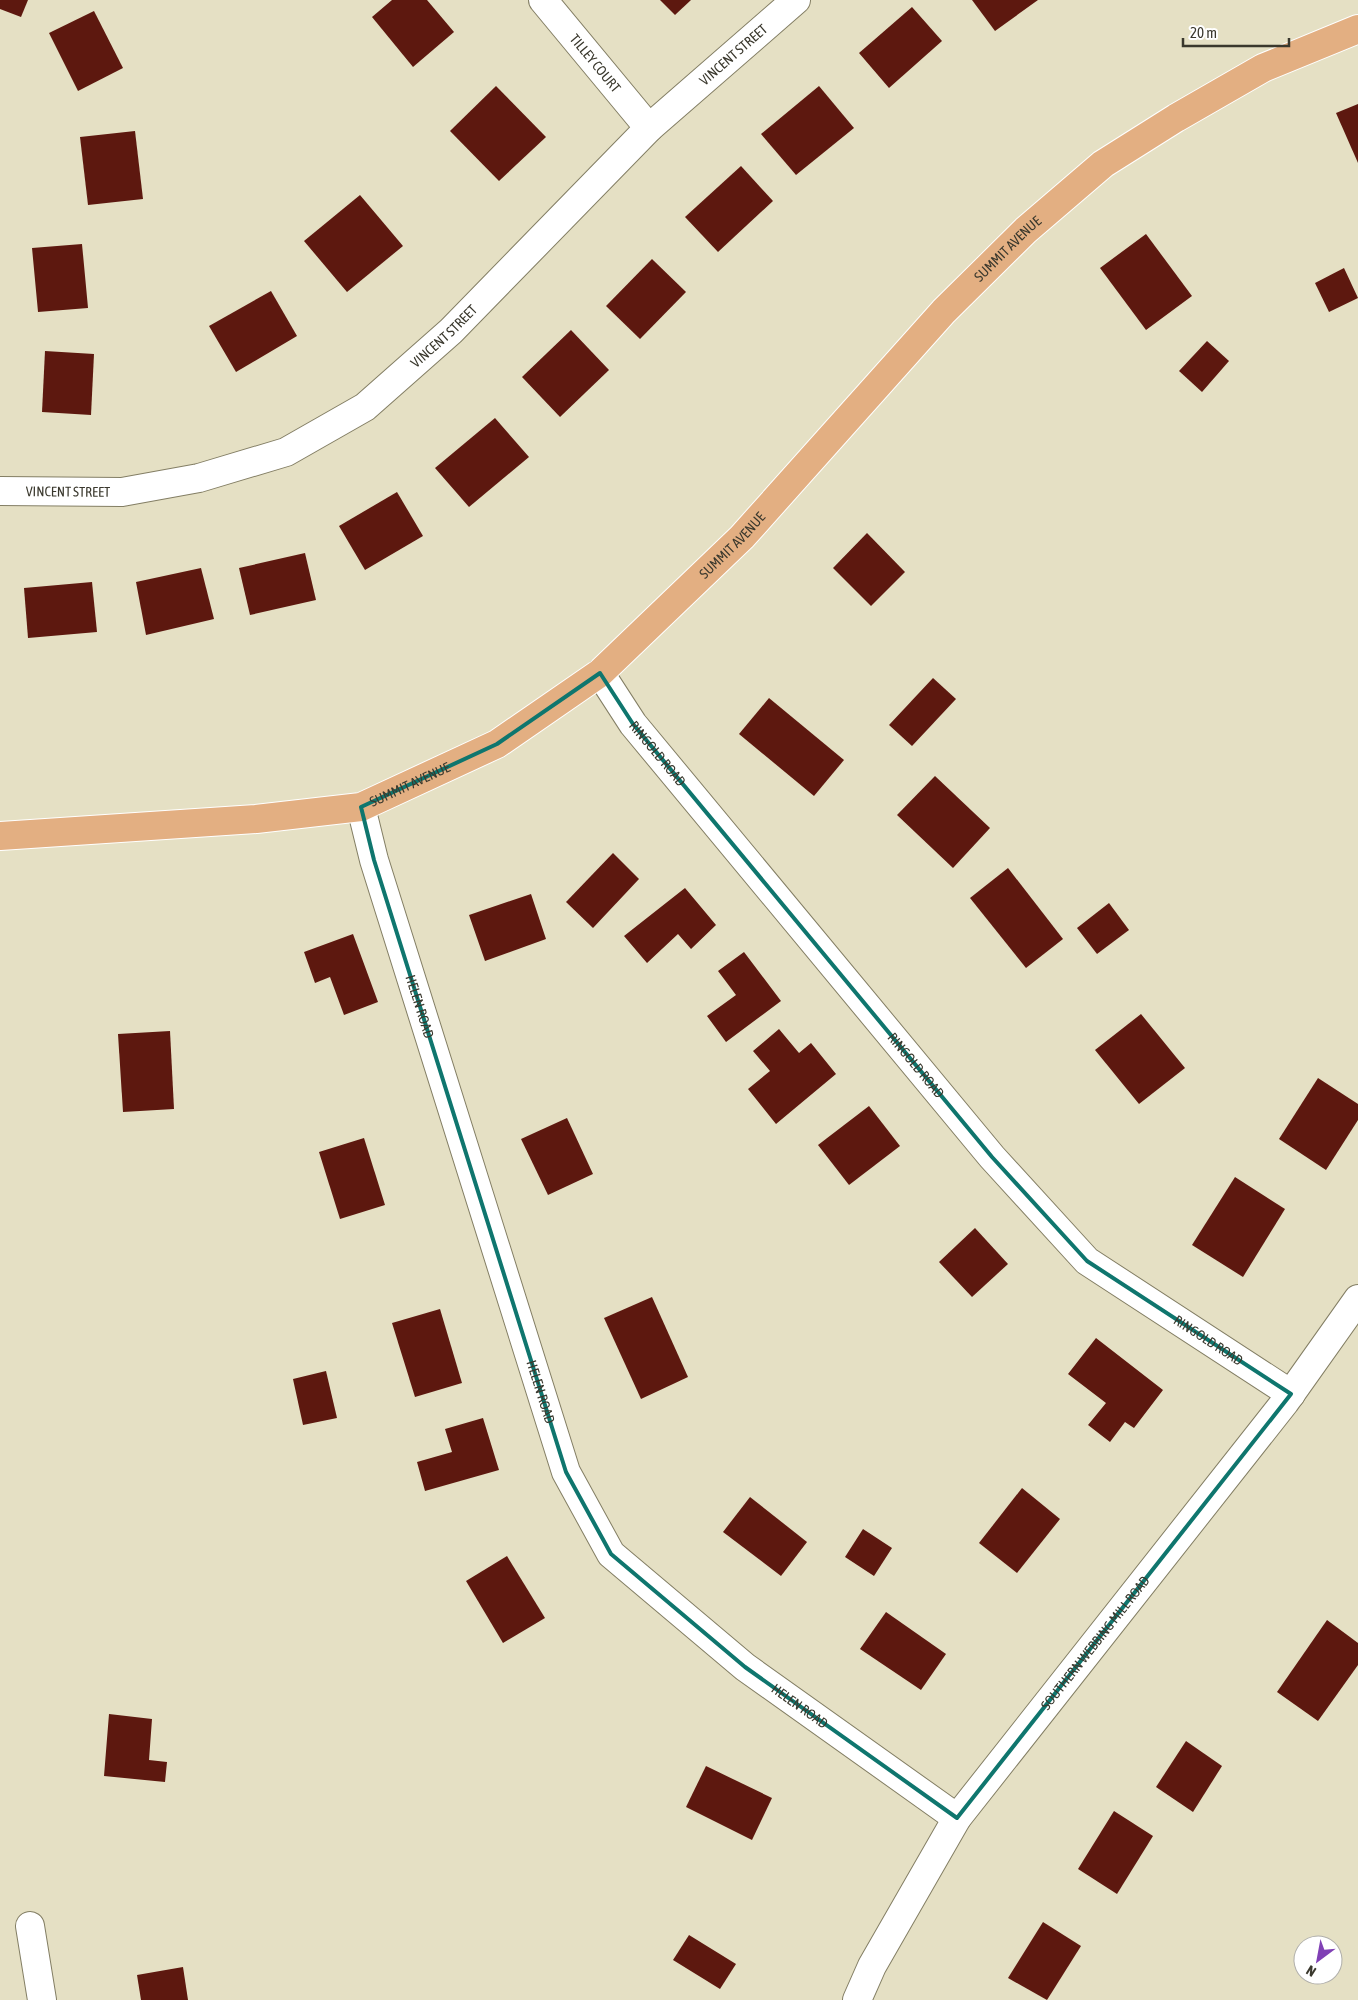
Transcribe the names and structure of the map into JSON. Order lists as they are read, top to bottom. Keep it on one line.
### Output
{"streets":{"main road":["SUMMIT AVENUE"],"street":["VINCENT STREET","TILLEY COURT","RINGOLD ROAD","HELEN ROAD","SOUTHERN WEBBING MILL ROAD"]},"crossings":[["VINCENT STREET","TILLEY COURT"],["SUMMIT AVENUE","RINGOLD ROAD"],["SUMMIT AVENUE","HELEN ROAD"],["RINGOLD ROAD","SOUTHERN WEBBING MILL ROAD"],["HELEN ROAD","SOUTHERN WEBBING MILL ROAD"]],"scale_bar":"20 m","north":"bottom left"}
